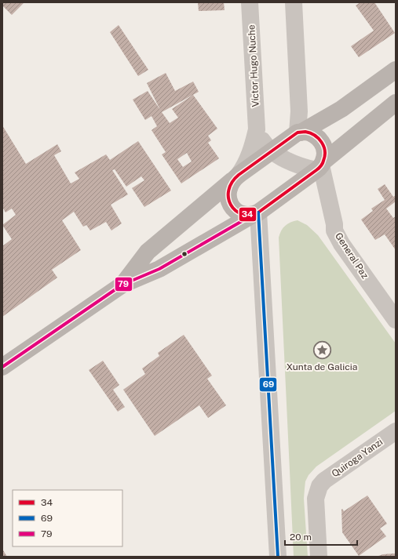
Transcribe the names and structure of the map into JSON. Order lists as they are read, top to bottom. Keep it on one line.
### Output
{"streets":{"street":["Víctor Hugo Nuche","General Paz","Quiroga Yanzi"]},"crossings":[["Víctor Hugo Nuche","General Paz"]],"places":{"place":["Xunta de Galicia"]},"lines":["transit line 34","transit line 69","transit line 79"],"legend":["34","69","79"],"scale_bar":"20 m"}
